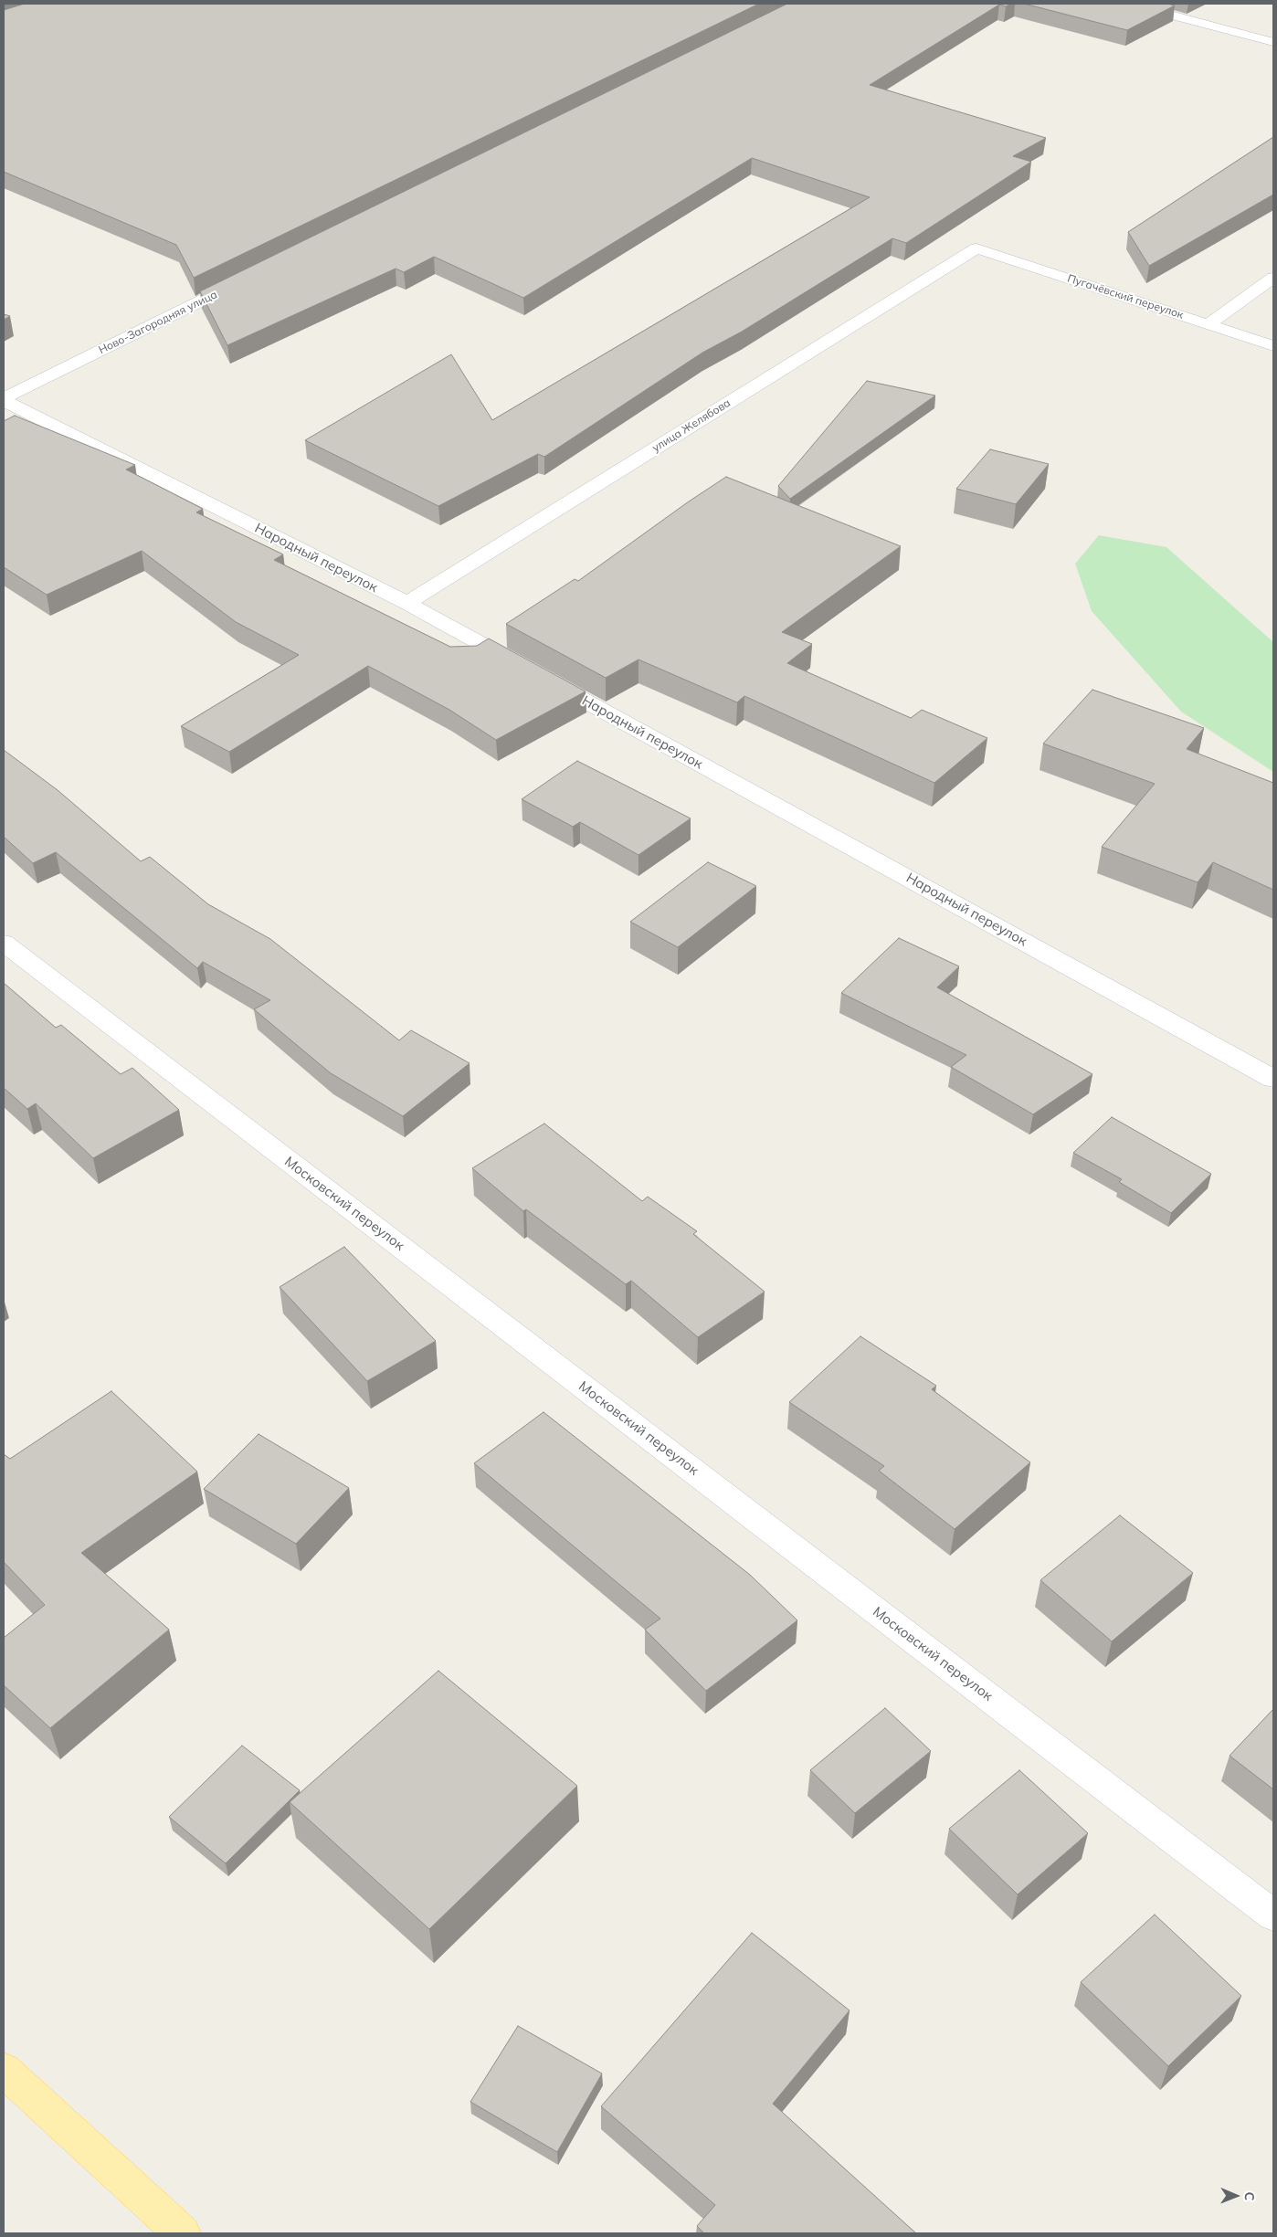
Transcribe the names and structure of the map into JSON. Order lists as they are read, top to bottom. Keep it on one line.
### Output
{"streets":{"street":["Пугачёвский переулок","Ново-Загородняя улица","улица Желябова","Народный переулок","Московский переулок"]},"crossings":[["Пугачёвский переулок","улица Желябова"],["Ново-Загородняя улица","Народный переулок"],["улица Желябова","Народный переулок"]],"north":"right"}
